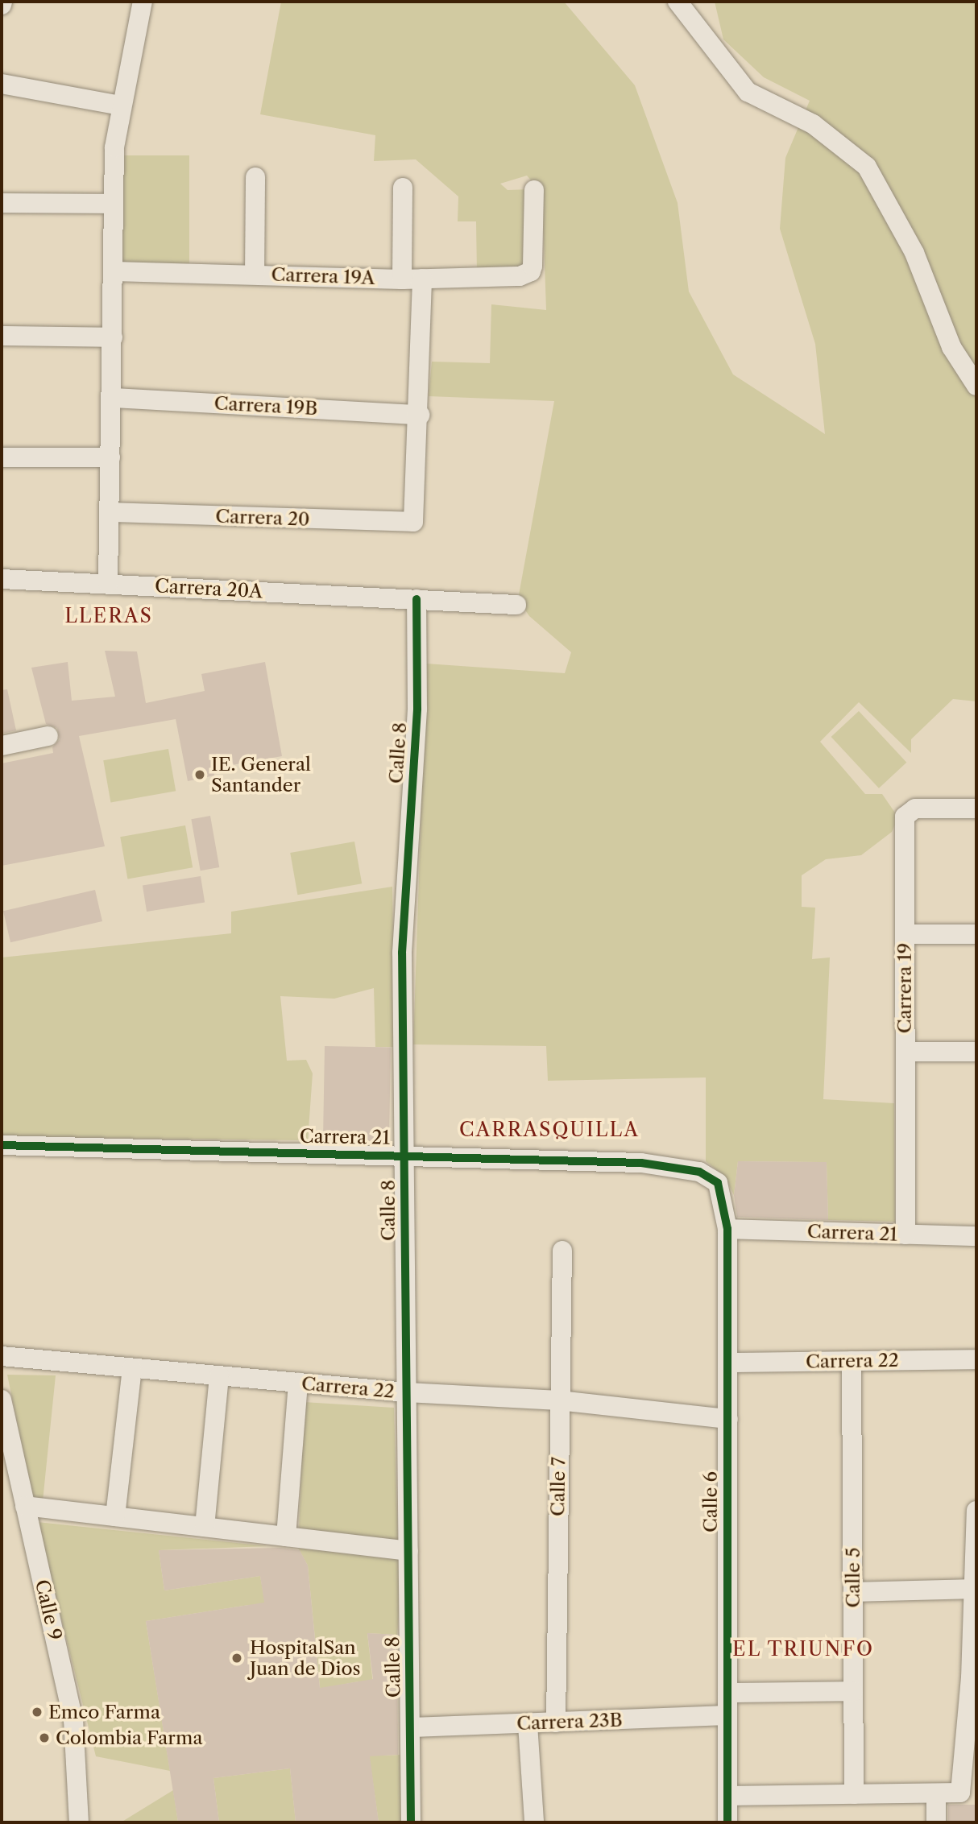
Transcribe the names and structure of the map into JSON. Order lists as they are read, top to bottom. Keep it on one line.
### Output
{"streets":{"street":["Carrera 19A","Carrera 19B","Carrera 20","Carrera 20A","Calle 8","Carrera 19","Carrera 21","Carrera 22","Calle 7","Calle 6","Calle 5","Calle 9","Carrera 23B"]},"crossings":[["Carrera 19B","Carrera 20"],["Carrera 20A","Calle 8"],["Calle 8","Carrera 21"],["Calle 8","Carrera 22"],["Calle 8","Carrera 23B"],["Carrera 19","Carrera 21"],["Carrera 21","Calle 6"],["Carrera 22","Calle 7"],["Carrera 22","Calle 6"],["Carrera 22","Calle 5"],["Calle 7","Carrera 23B"],["Calle 6","Carrera 23B"]],"districts":["LLERAS","CARRASQUILLA","EL TRIUNFO"],"places":["IE. General Santander","HospitalSan Juan de Dios","Emco Farma","Colombia Farma"]}
